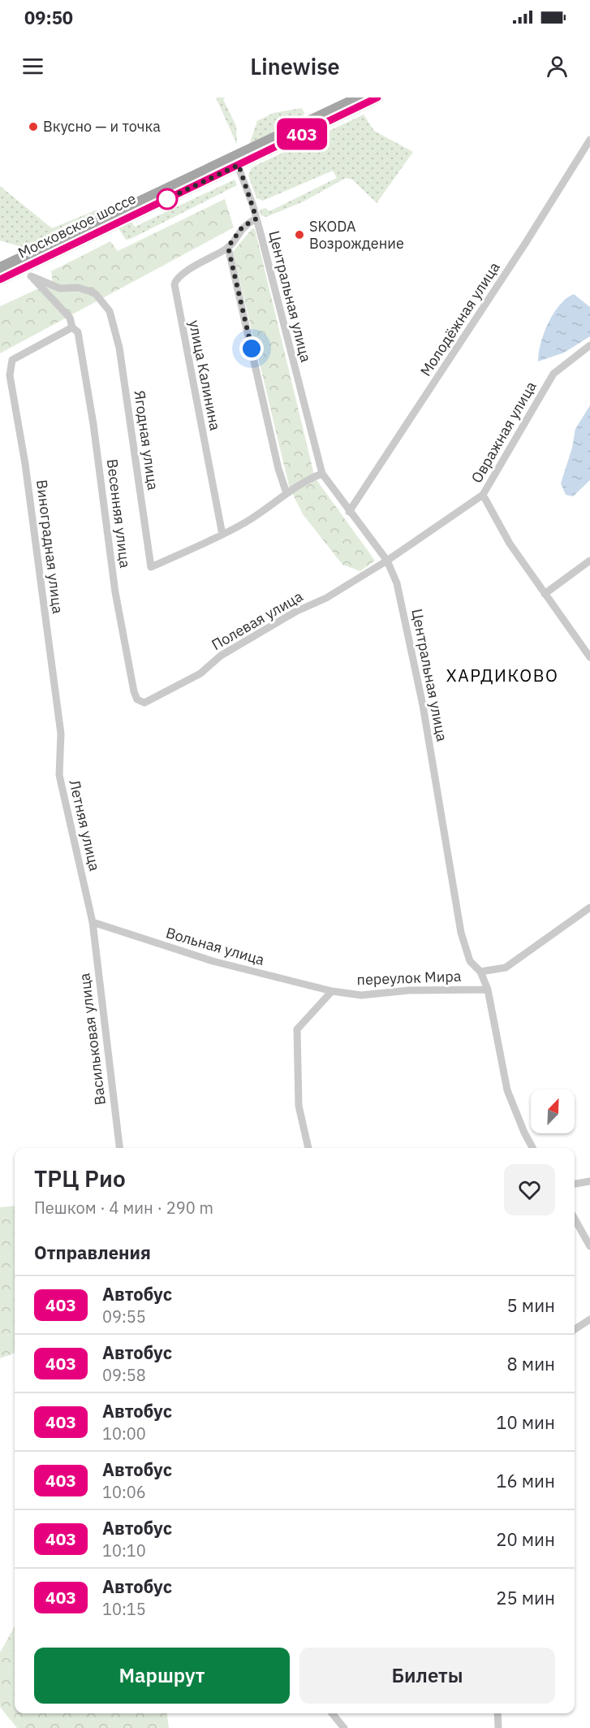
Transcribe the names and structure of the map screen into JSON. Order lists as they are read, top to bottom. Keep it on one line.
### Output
{"streets":{"main road":["Московское шоссе"],"street":["Центральная улица","Молодёжная улица","улица Калинина","Овражная улица","Ягодная улица","Весенняя улица","Виноградная улица","Полевая улица","Летняя улица","Вольная улица","переулок Мира","Васильковая улица"]},"crossings":[["Московское шоссе","Центральная улица"],["Московское шоссе","Ягодная улица"],["Московское шоссе","Весенняя улица"],["Центральная улица","Молодёжная улица"],["Центральная улица","Овражная улица"],["Центральная улица","Полевая улица"],["Центральная улица","переулок Мира"],["улица Калинина","Ягодная улица"],["Овражная улица","Полевая улица"],["Ягодная улица","Весенняя улица"],["Весенняя улица","Виноградная улица"],["Весенняя улица","Полевая улица"],["Виноградная улица","Летняя улица"],["Летняя улица","Вольная улица"],["Летняя улица","Васильковая улица"],["Вольная улица","переулок Мира"],["Вольная улица","Васильковая улица"]],"districts":["ХАРДИКОВО"],"places":["Вкусно — и точка","SKODA Возрождение"],"lines":["bus line 403"],"north":"top right","page":{"status":"09:50","header":"Linewise","on_map":"403","heading":[["ТРЦ Рио","Пешком · 4 мин · 290 m"],"Отправления"],"list":[{"mark":"403","name":"Автобус","note":"09:55","value":"5 мин"},{"mark":"403","name":"Автобус","note":"09:58","value":"8 мин"},{"mark":"403","name":"Автобус","note":"10:00","value":"10 мин"},{"mark":"403","name":"Автобус","note":"10:06","value":"16 мин"},{"mark":"403","name":"Автобус","note":"10:10","value":"20 мин"},{"mark":"403","name":"Автобус","note":"10:15","value":"25 мин"}],"buttons":["Маршрут","Билеты"]}}
